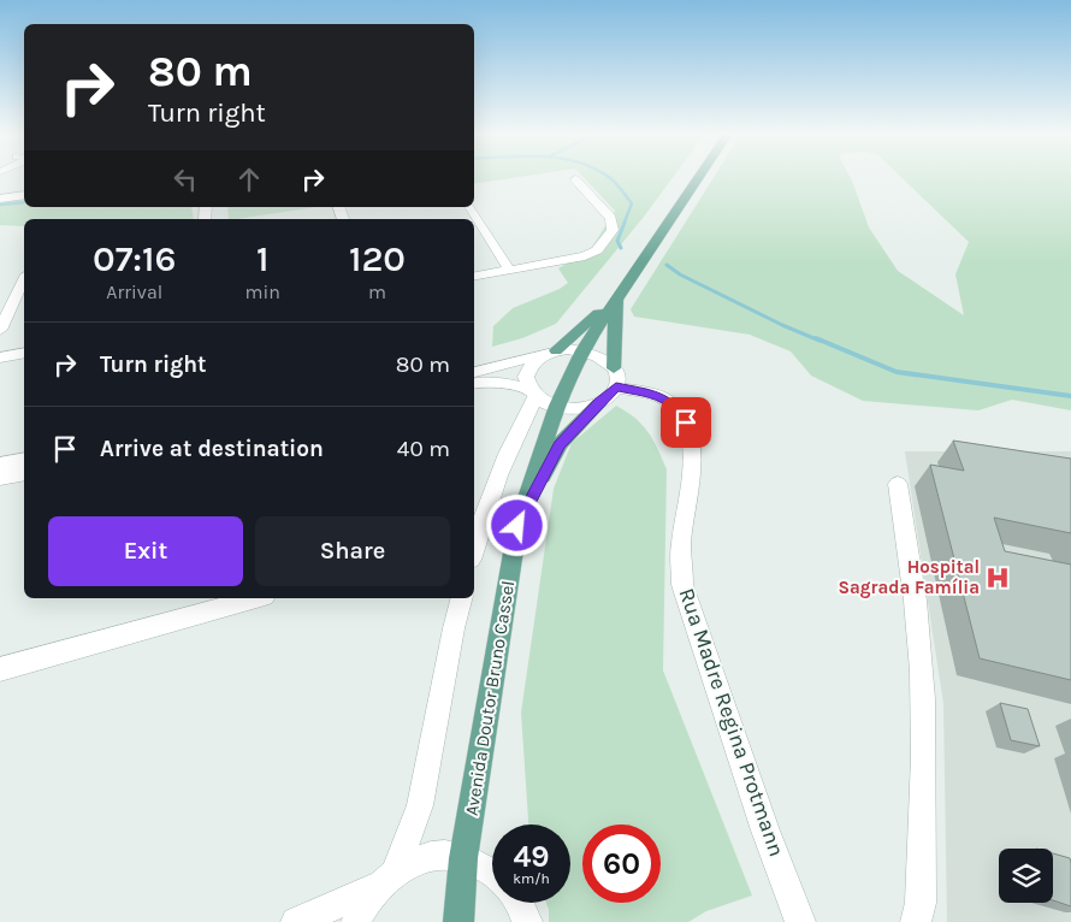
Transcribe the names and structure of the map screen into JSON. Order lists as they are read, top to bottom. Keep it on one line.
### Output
{"streets":{"main road":["Avenida Doutor Bruno Cassel"],"street":["Rua Madre Regina Protmann"]},"places":{"hospital":["Hospital Sagrada Família"]},"page":{"turn":["80 m","Turn right"],"eta":["07:16","Arrival","1","min","120","m"],"list":[{"name":"Turn right","value":"80 m"},{"name":"Arrive at destination","value":"40 m"}],"buttons":["Exit","Share"],"speed":"49 km/h","limit":"60"}}
